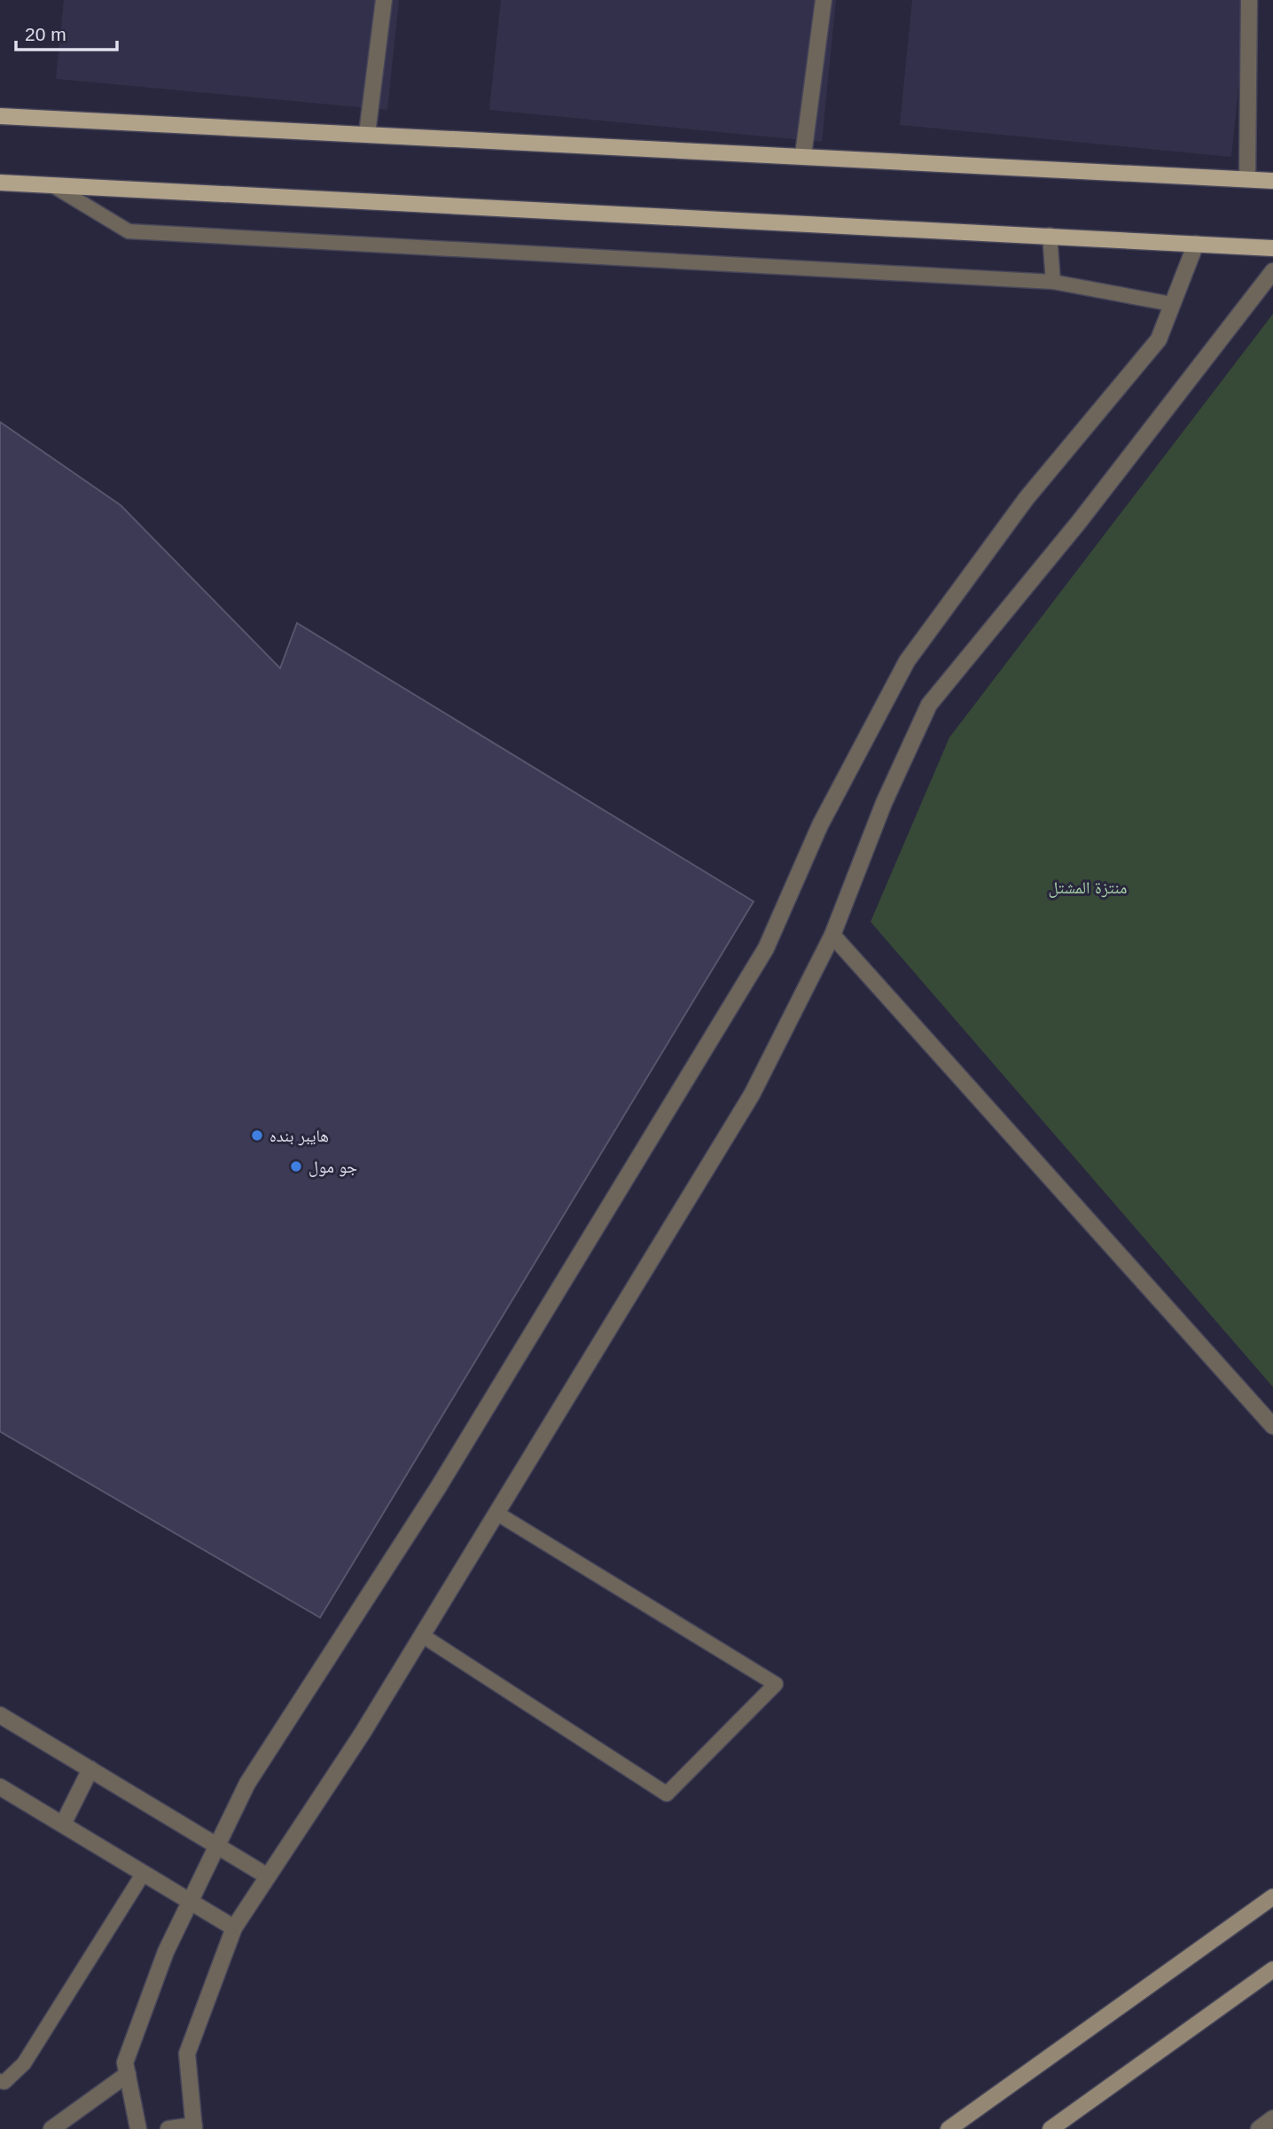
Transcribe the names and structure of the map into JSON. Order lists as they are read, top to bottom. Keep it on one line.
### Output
{"parks":["منتزة المشتل"],"places":["هايبر بنده","جو مول"],"scale_bar":"20 m"}
